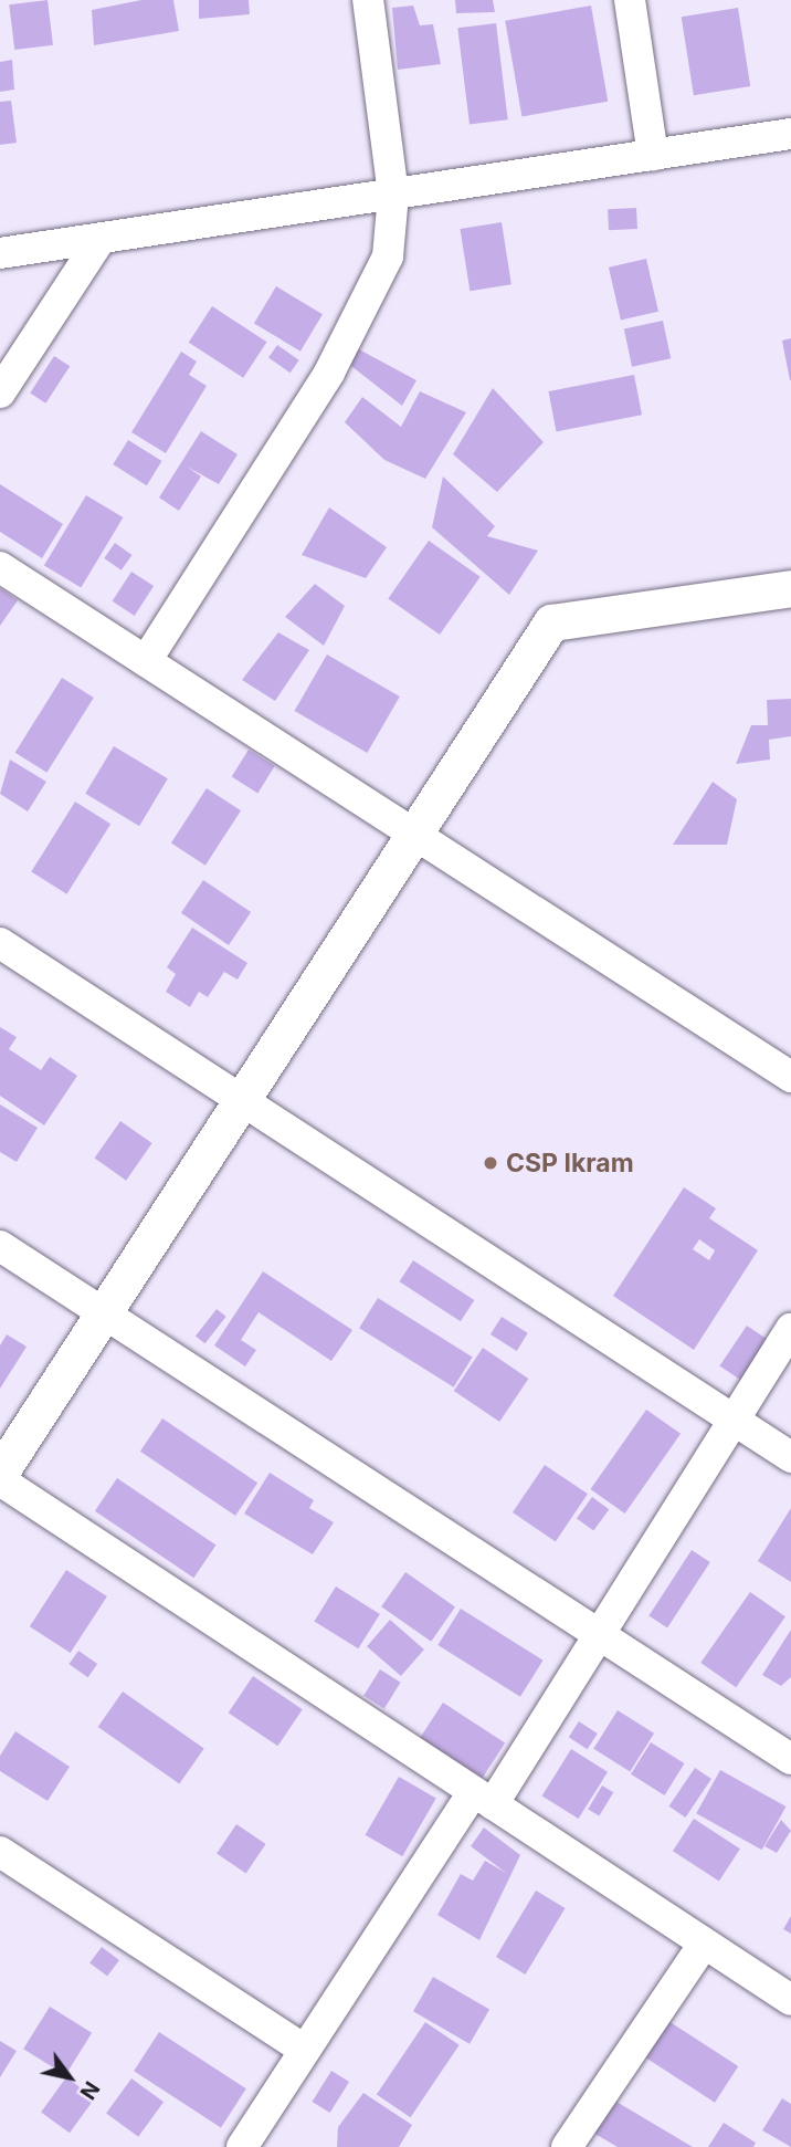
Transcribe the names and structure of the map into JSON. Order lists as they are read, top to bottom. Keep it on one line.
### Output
{"places":["CSP Ikram"],"north":"bottom right"}
